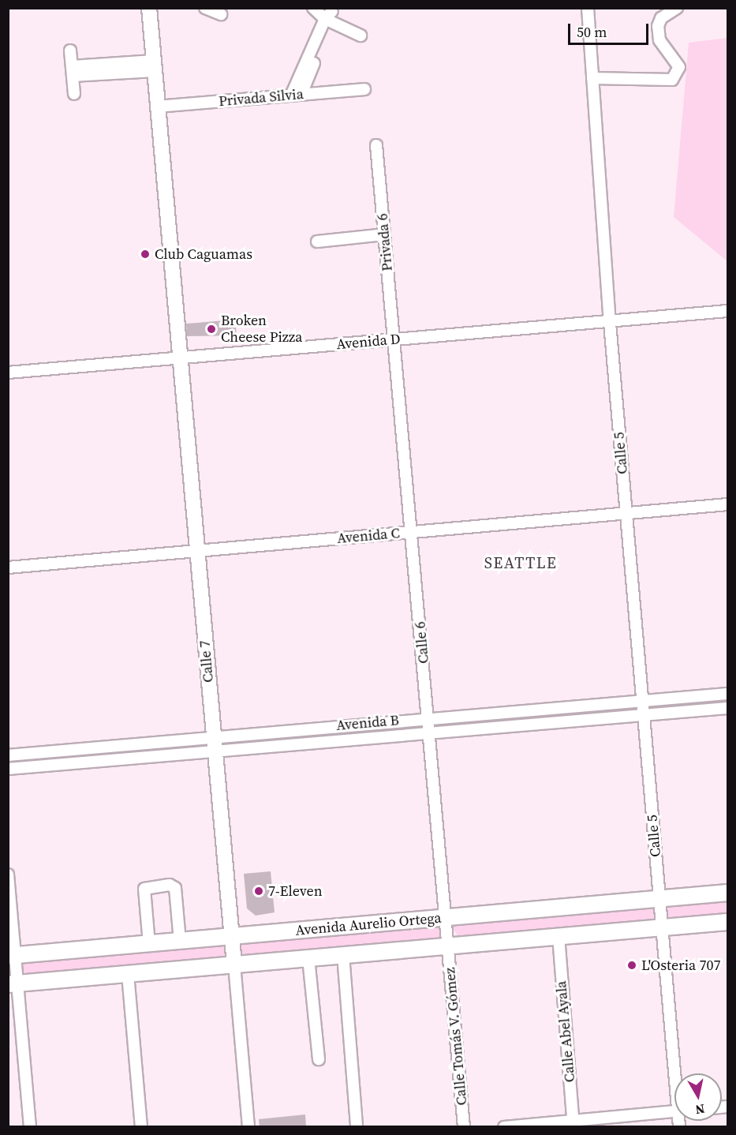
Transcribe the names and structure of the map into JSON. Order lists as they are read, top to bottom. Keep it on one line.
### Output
{"streets":{"main road":["Avenida Aurelio Ortega"],"street":["Privada Silvia","Privada 6","Avenida D","Calle 5","Avenida C","Calle 6","Calle 7","Avenida B","Calle Abel Ayala","Calle Tomás V. Gómez"]},"crossings":[["Privada Silvia","Calle 7"],["Privada 6","Avenida D"],["Privada 6","Calle 6"],["Avenida D","Calle 5"],["Avenida D","Calle 6"],["Avenida D","Calle 7"],["Calle 5","Avenida C"],["Calle 5","Avenida B"],["Calle 5","Avenida Aurelio Ortega"],["Avenida C","Calle 6"],["Avenida C","Calle 7"],["Calle 6","Avenida B"],["Calle 6","Avenida Aurelio Ortega"],["Calle 6","Calle Tomás V. Gómez"],["Calle 7","Avenida B"],["Calle 7","Avenida Aurelio Ortega"],["Avenida Aurelio Ortega","Calle Abel Ayala"],["Avenida Aurelio Ortega","Calle Tomás V. Gómez"]],"districts":["SEATTLE"],"places":["Club Caguamas","Broken Cheese Pizza","7-Eleven","L'Osteria 707"],"scale_bar":"50 m","north":"bottom"}
